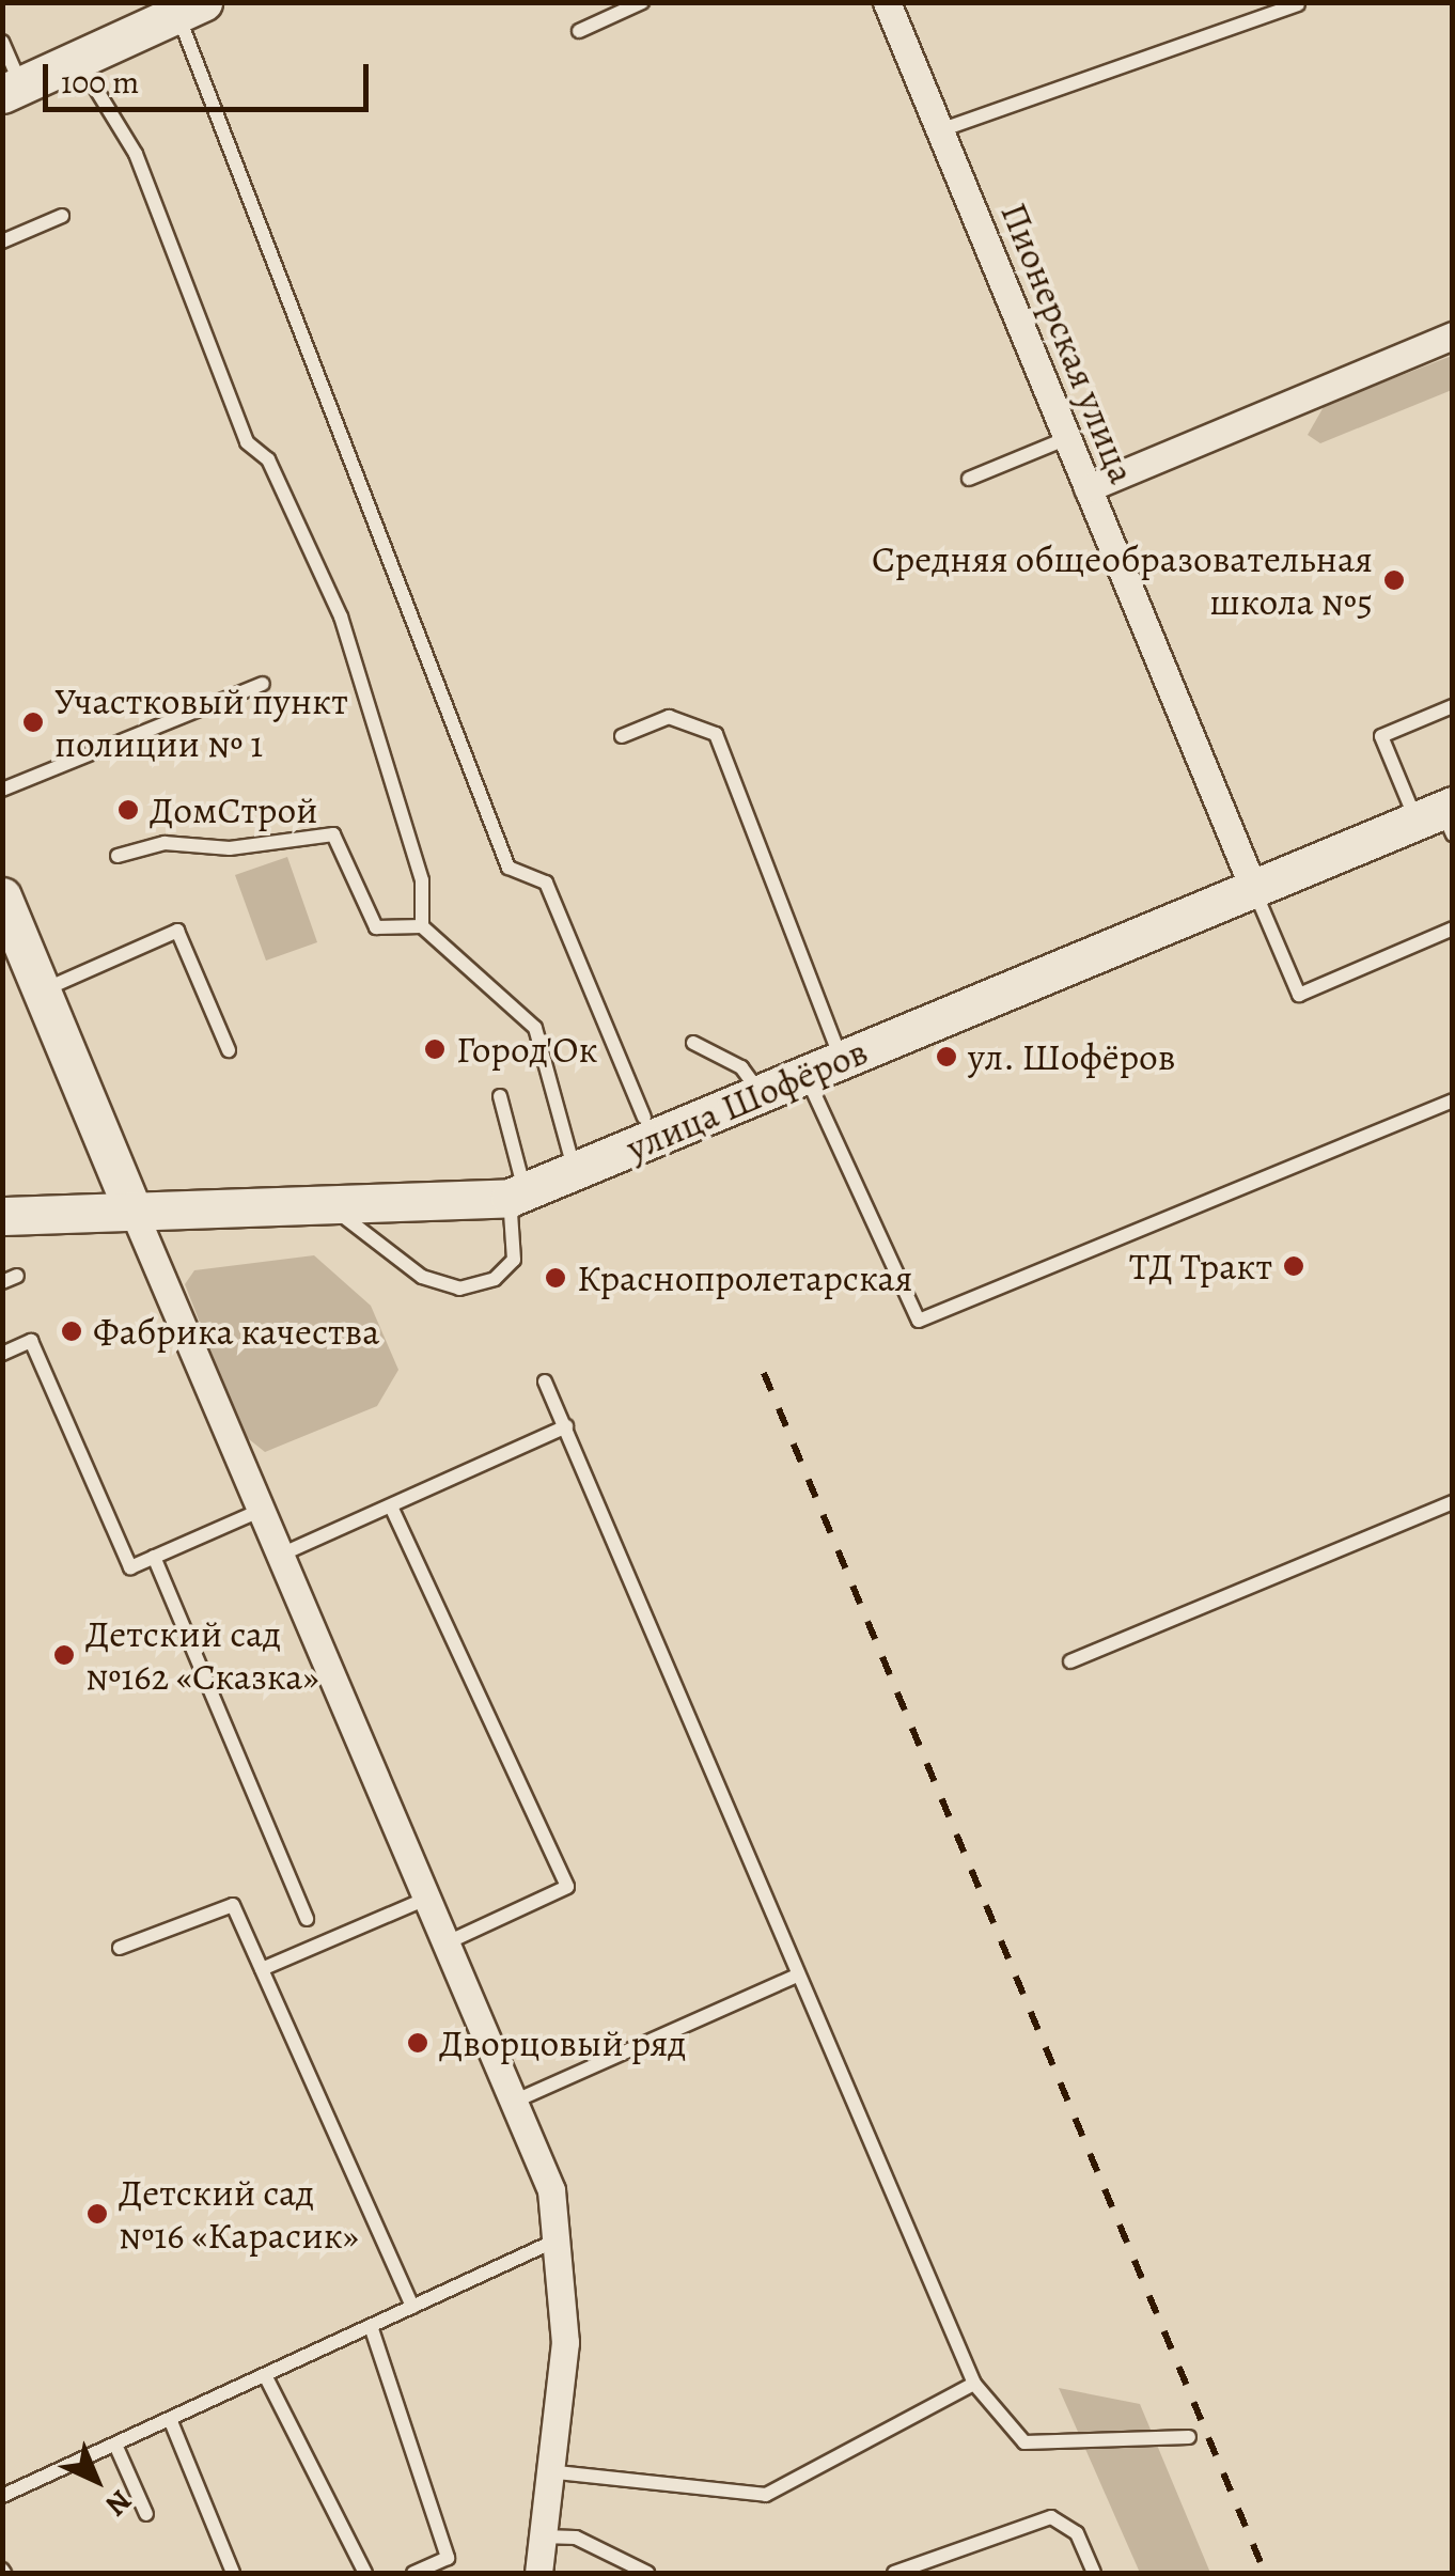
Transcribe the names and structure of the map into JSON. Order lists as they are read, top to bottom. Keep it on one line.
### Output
{"streets":{"street":["Пионерская улица","улица Шофёров"]},"crossings":[["Пионерская улица","улица Шофёров"]],"places":["Средняя общеобразовательная школа №5","Участковый пункт полиции № 1","ДомСтрой","Город'Ок","ул. Шофёров","ТД Тракт","Краснопролетарская","Фабрика качества","Детский сад №162 «Сказка»","Дворцовый ряд","Детский сад №16 «Карасик»"],"scale_bar":"100 m","north":"bottom right"}
